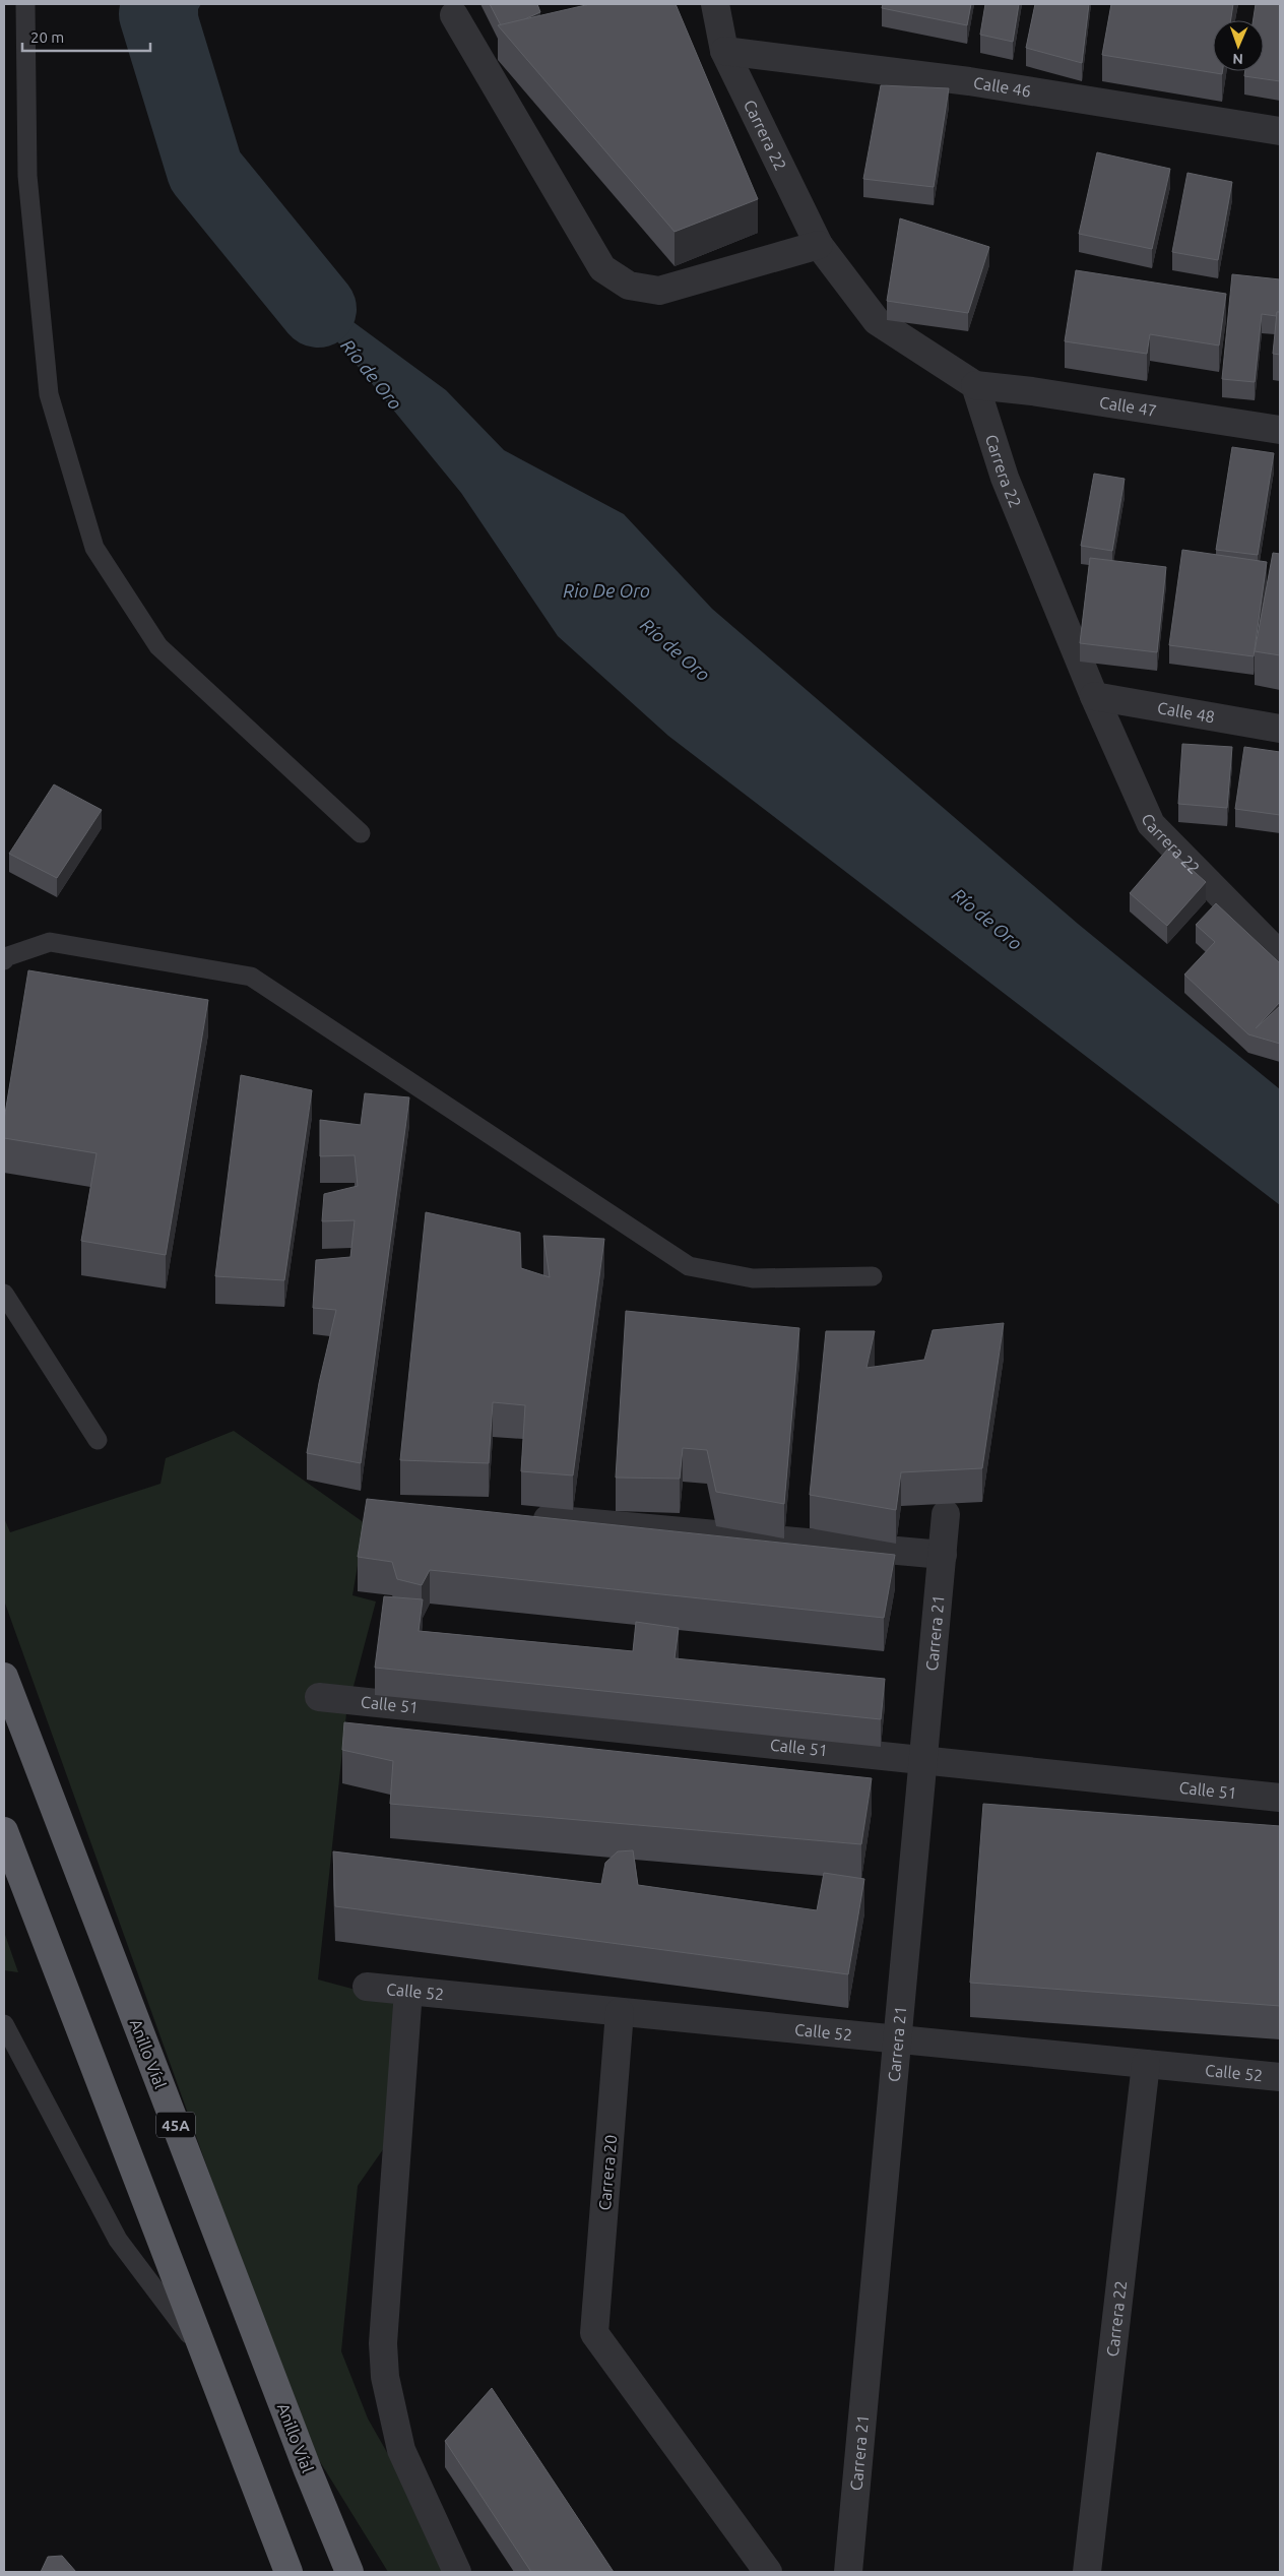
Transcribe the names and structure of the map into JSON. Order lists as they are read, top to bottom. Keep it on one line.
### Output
{"streets":{"highway":["Anillo Víal","45A"],"street":["Calle 46","Carrera 22","Calle 47","Calle 48","Carrera 21","Calle 51","Calle 52","Carrera 20"]},"crossings":[["Calle 46","Carrera 22"],["Carrera 22","Calle 47"],["Carrera 22","Calle 48"],["Carrera 22","Calle 52"],["Carrera 21","Calle 51"],["Carrera 21","Calle 52"],["Calle 52","Carrera 20"]],"water":["Río de Oro","Rio De Oro"],"scale_bar":"20 m","north":"bottom"}
